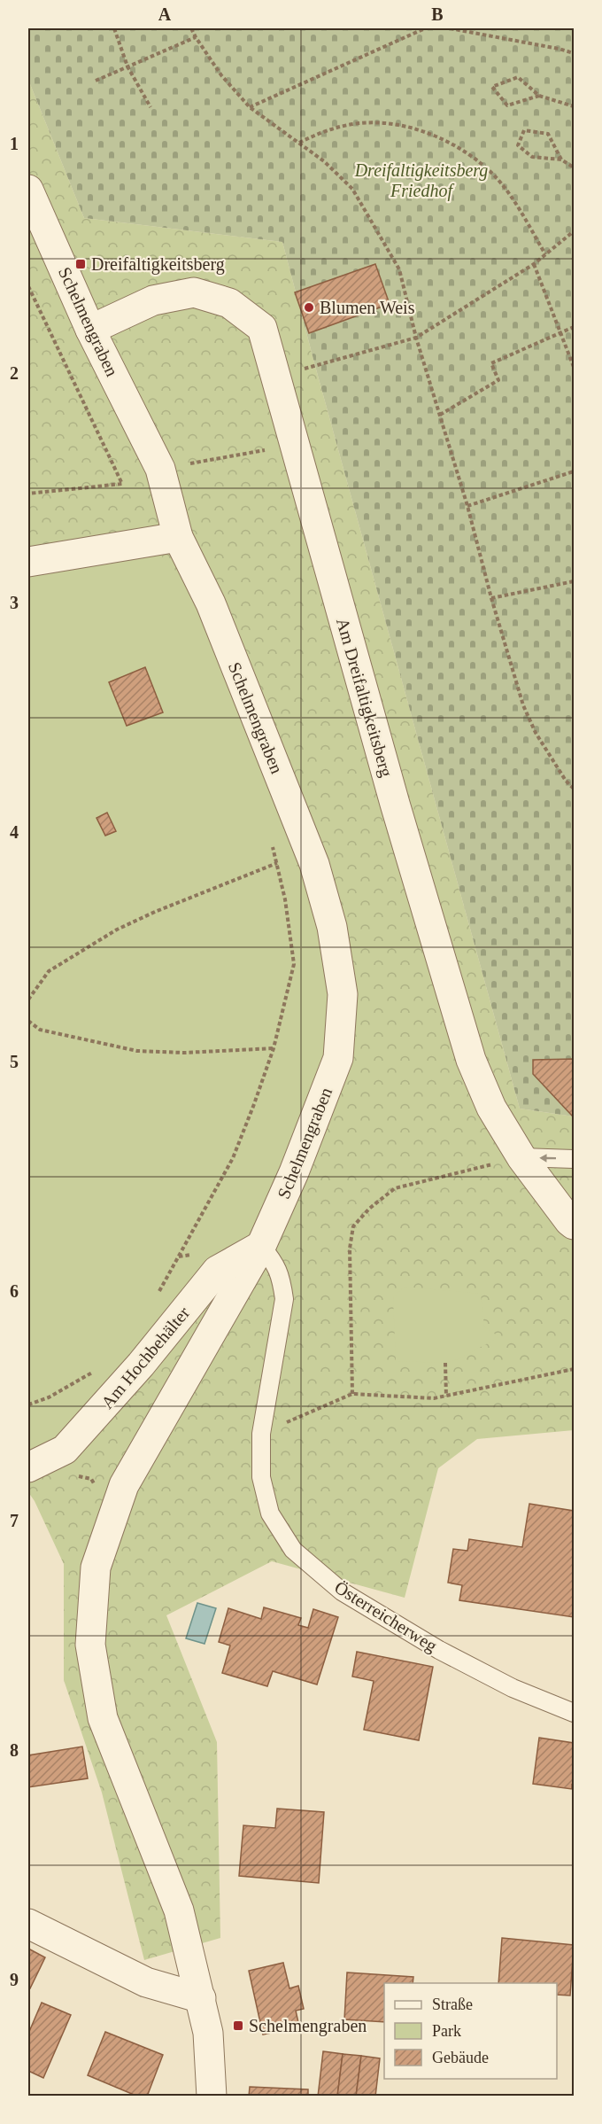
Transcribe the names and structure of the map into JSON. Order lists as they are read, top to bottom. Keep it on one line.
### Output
{"streets":{"street":["Schelmengraben","Am Dreifaltigkeitsberg","Am Hochbehälter"],"lane":["Österreicherweg"]},"crossings":[["Schelmengraben","Am Dreifaltigkeitsberg"],["Schelmengraben","Am Hochbehälter"],["Schelmengraben","Österreicherweg"],["Am Hochbehälter","Österreicherweg"]],"parks":["Dreifaltigkeitsberg Friedhof"],"places":{"transit":["Dreifaltigkeitsberg","Schelmengraben"],"other":["Blumen Weis"]},"legend":["Straße","Park","Gebäude"],"grid":{"columns":["A","B"],"rows":["1","2","3","4","5","6","7","8","9"]}}
